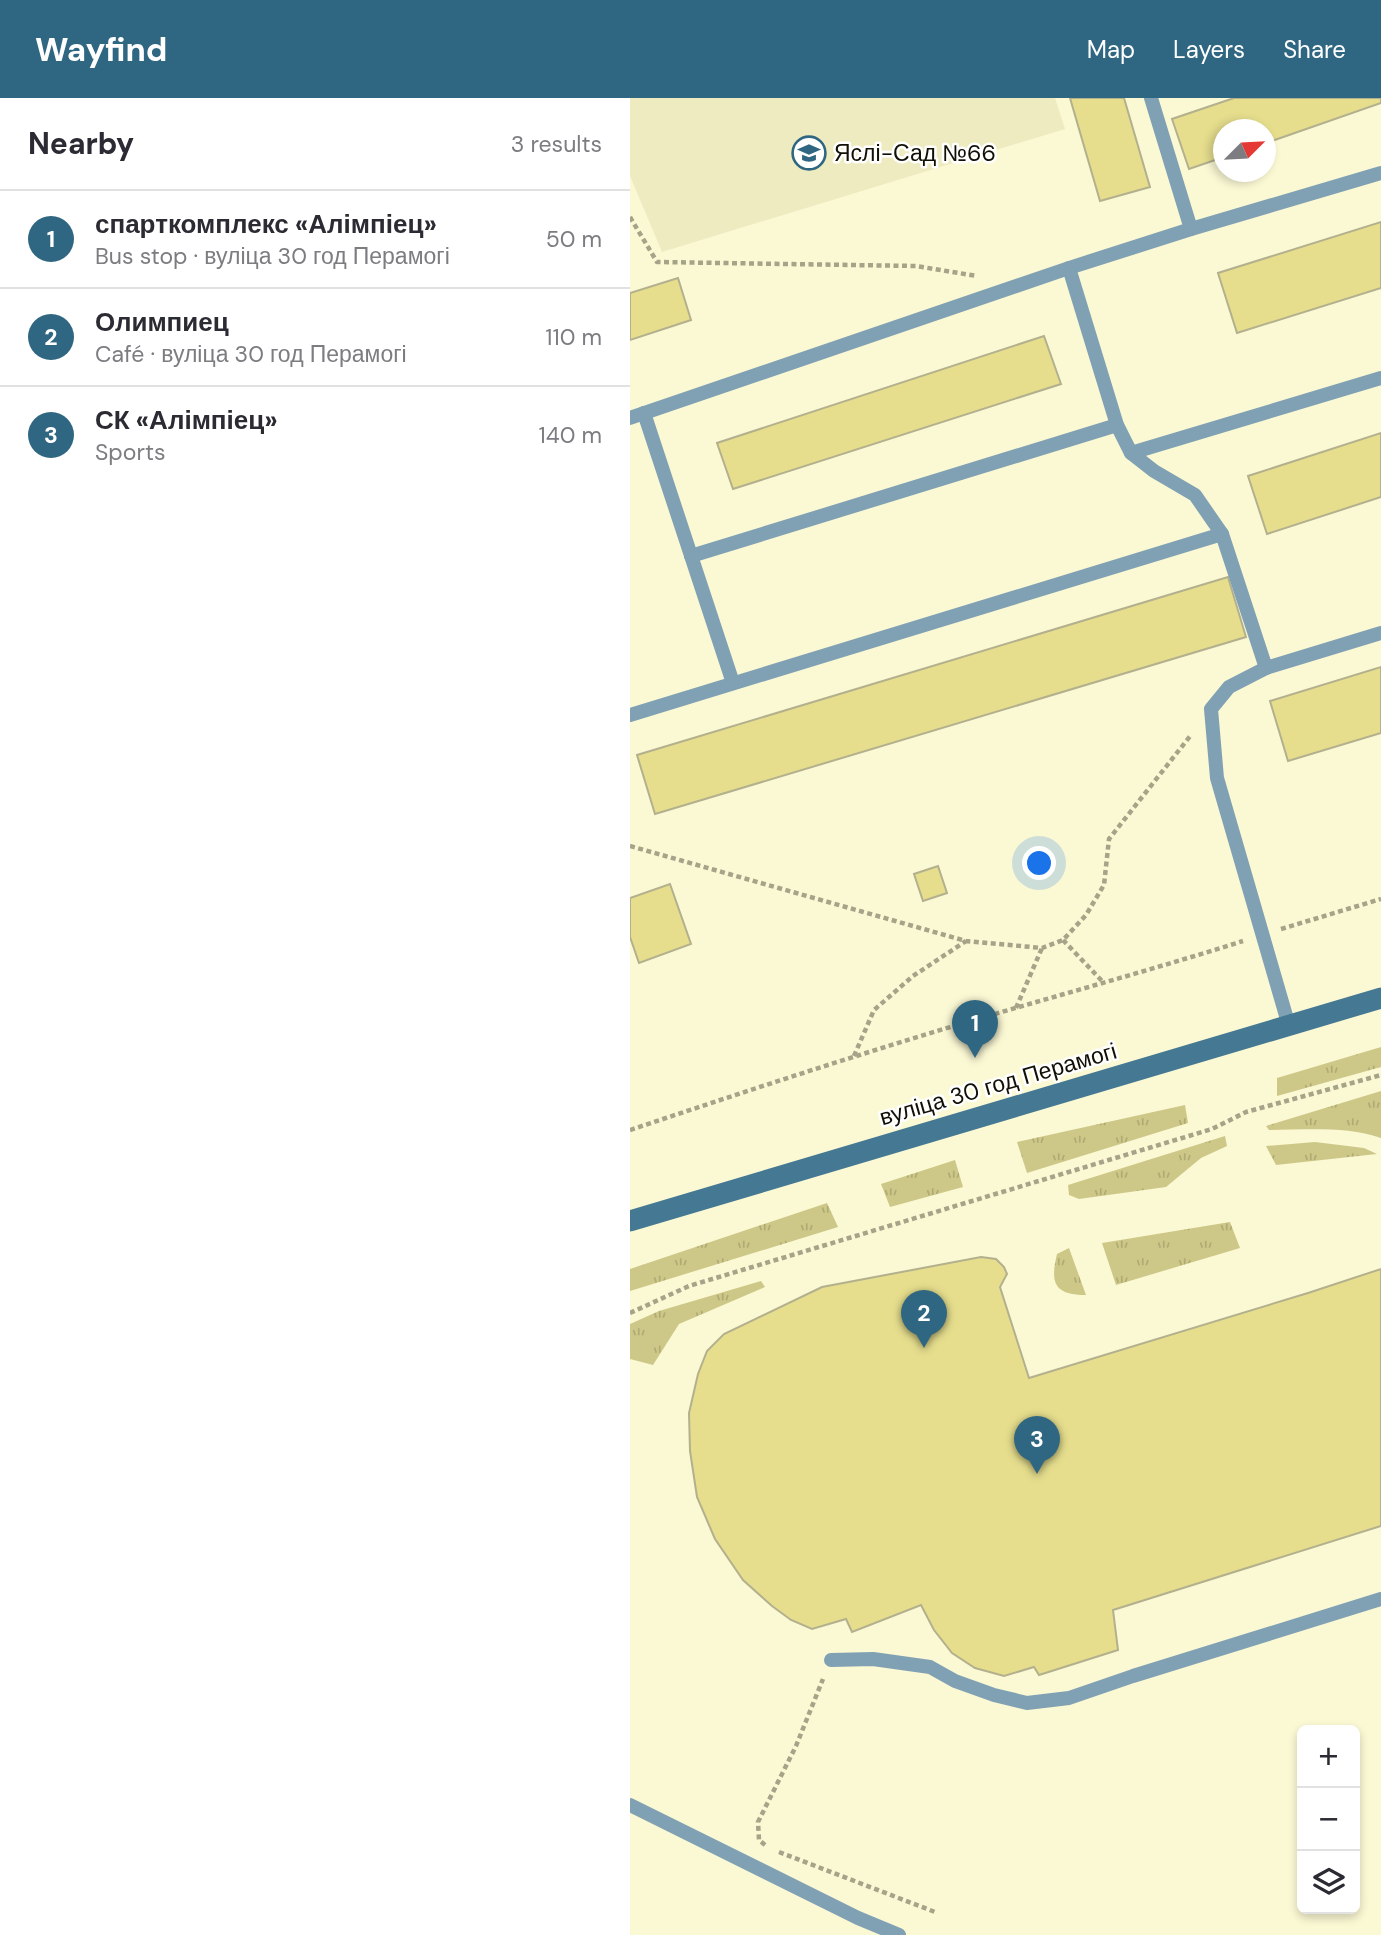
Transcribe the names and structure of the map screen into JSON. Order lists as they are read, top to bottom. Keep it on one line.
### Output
{"streets":{"street":["вуліца 30 год Перамогі"]},"places":{"school or university":["Яслі-Сад №66"]},"north":"top right","page":{"header":"Wayfind","nav":["Map","Layers","Share"],"heading":["Nearby","3 results"],"list":[{"mark":"1","name":"спарткомплекс «Алімпіец»","note":"Bus stop · вуліца 30 год Перамогі","value":"50 m"},{"mark":"2","name":"Олимпиец","note":"Café · вуліца 30 год Перамогі","value":"110 m"},{"mark":"3","name":"СК «Алімпіец»","note":"Sports","value":"140 m"}],"pins":["1","2","3"],"map_buttons":["+","−"]}}
